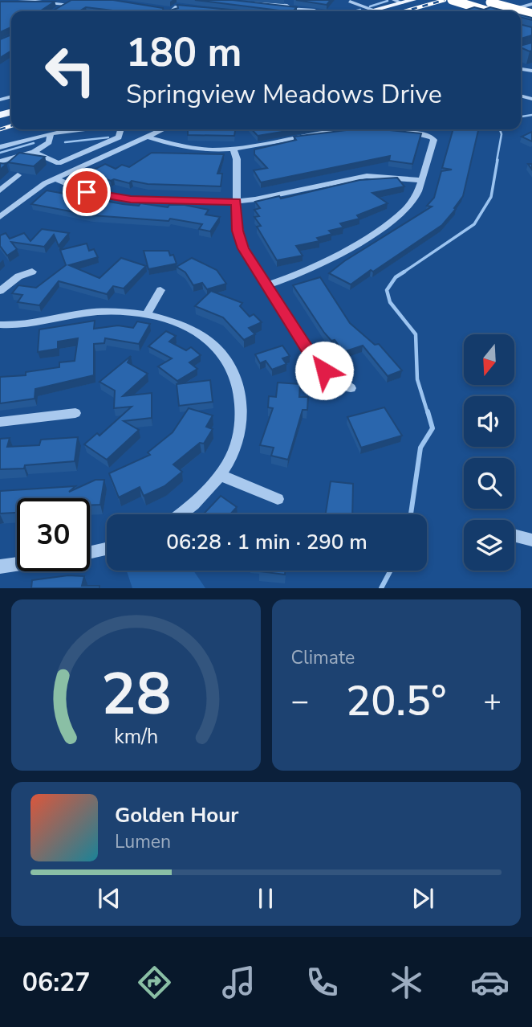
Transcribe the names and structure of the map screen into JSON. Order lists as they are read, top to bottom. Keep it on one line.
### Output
{"north":"bottom","page":{"turn":["180 m","Springview Meadows Drive"],"limit":"30","trip":"06:28 · 1 min · 290 m","tile":"Climate","heat":["−","20.5°","+"],"song":["Golden Hour","Lumen"],"tabs":"06:27","gauge":["28","km/h"]}}
